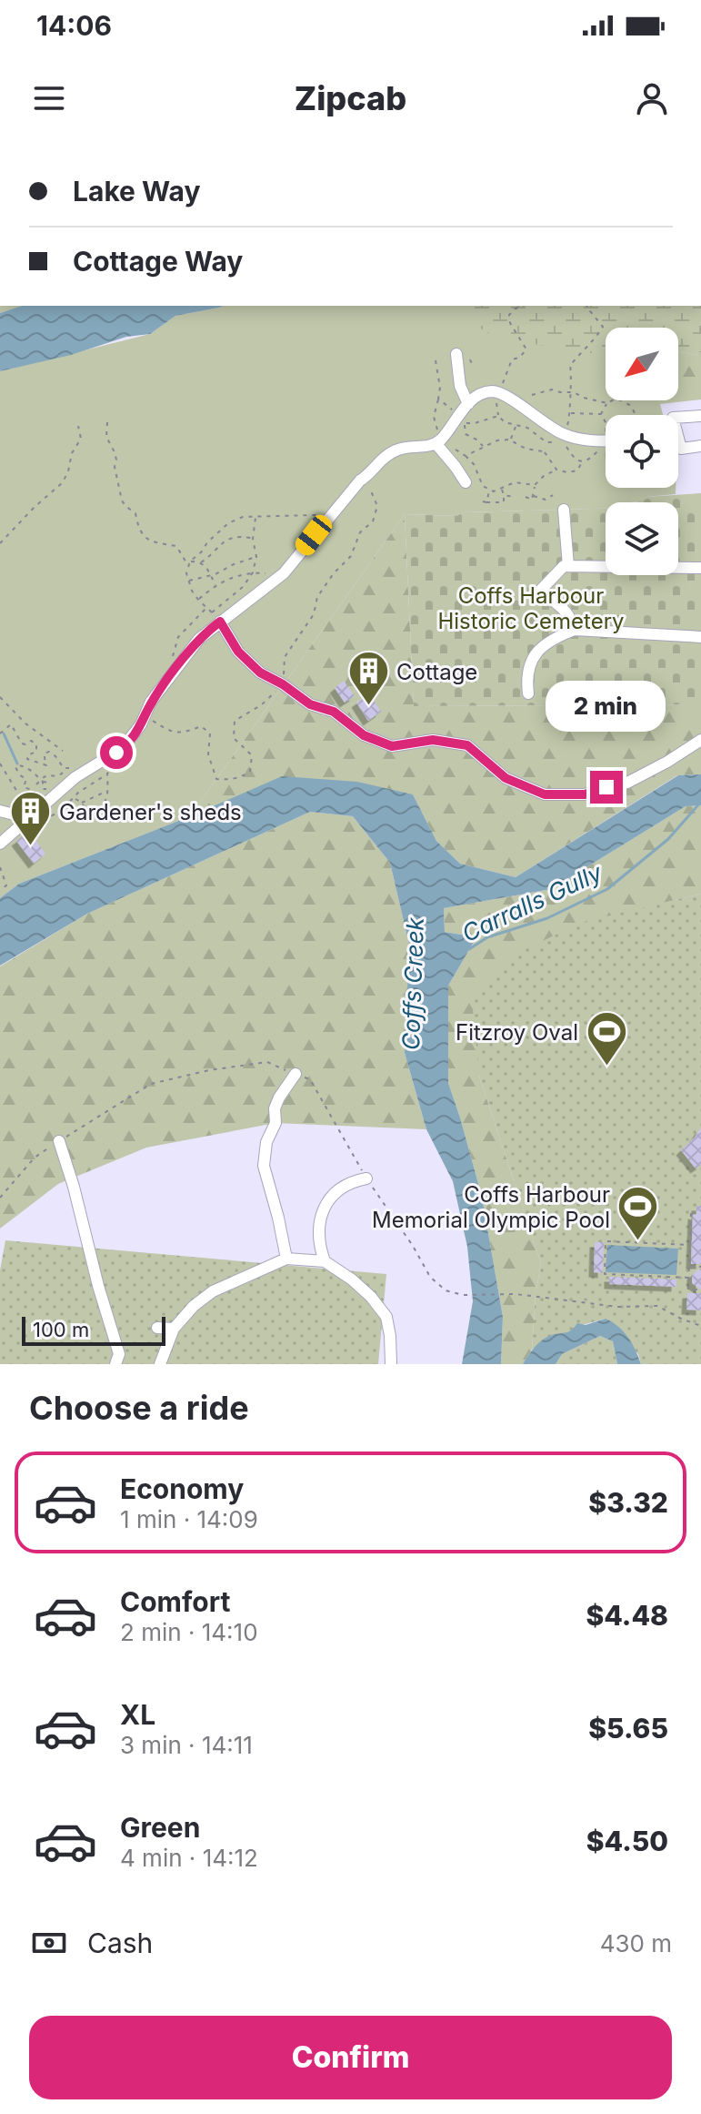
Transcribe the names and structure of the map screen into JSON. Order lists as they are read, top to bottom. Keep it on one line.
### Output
{"water":["Carralls Gully","Coffs Creek"],"parks":["Coffs Harbour Historic Cemetery"],"places":{"building":["Cottage","Gardener's sheds"],"sports":["Fitzroy Oval","Coffs Harbour Memorial Olympic Pool"]},"scale_bar":"100 m","north":"bottom left","page":{"status":"14:06","header":"Zipcab","banner":["Lake Way","Cottage Way"],"bubble":"2 min","scale":"100 m","heading":"Choose a ride","list":[{"name":"Economy","note":"1 min · 14:09","value":"$3.32"},{"name":"Comfort","note":"2 min · 14:10","value":"$4.48"},{"name":"XL","note":"3 min · 14:11","value":"$5.65"},{"name":"Green","note":"4 min · 14:12","value":"$4.50"}],"pay":["Cash","430 m"],"buttons":"Confirm"}}
